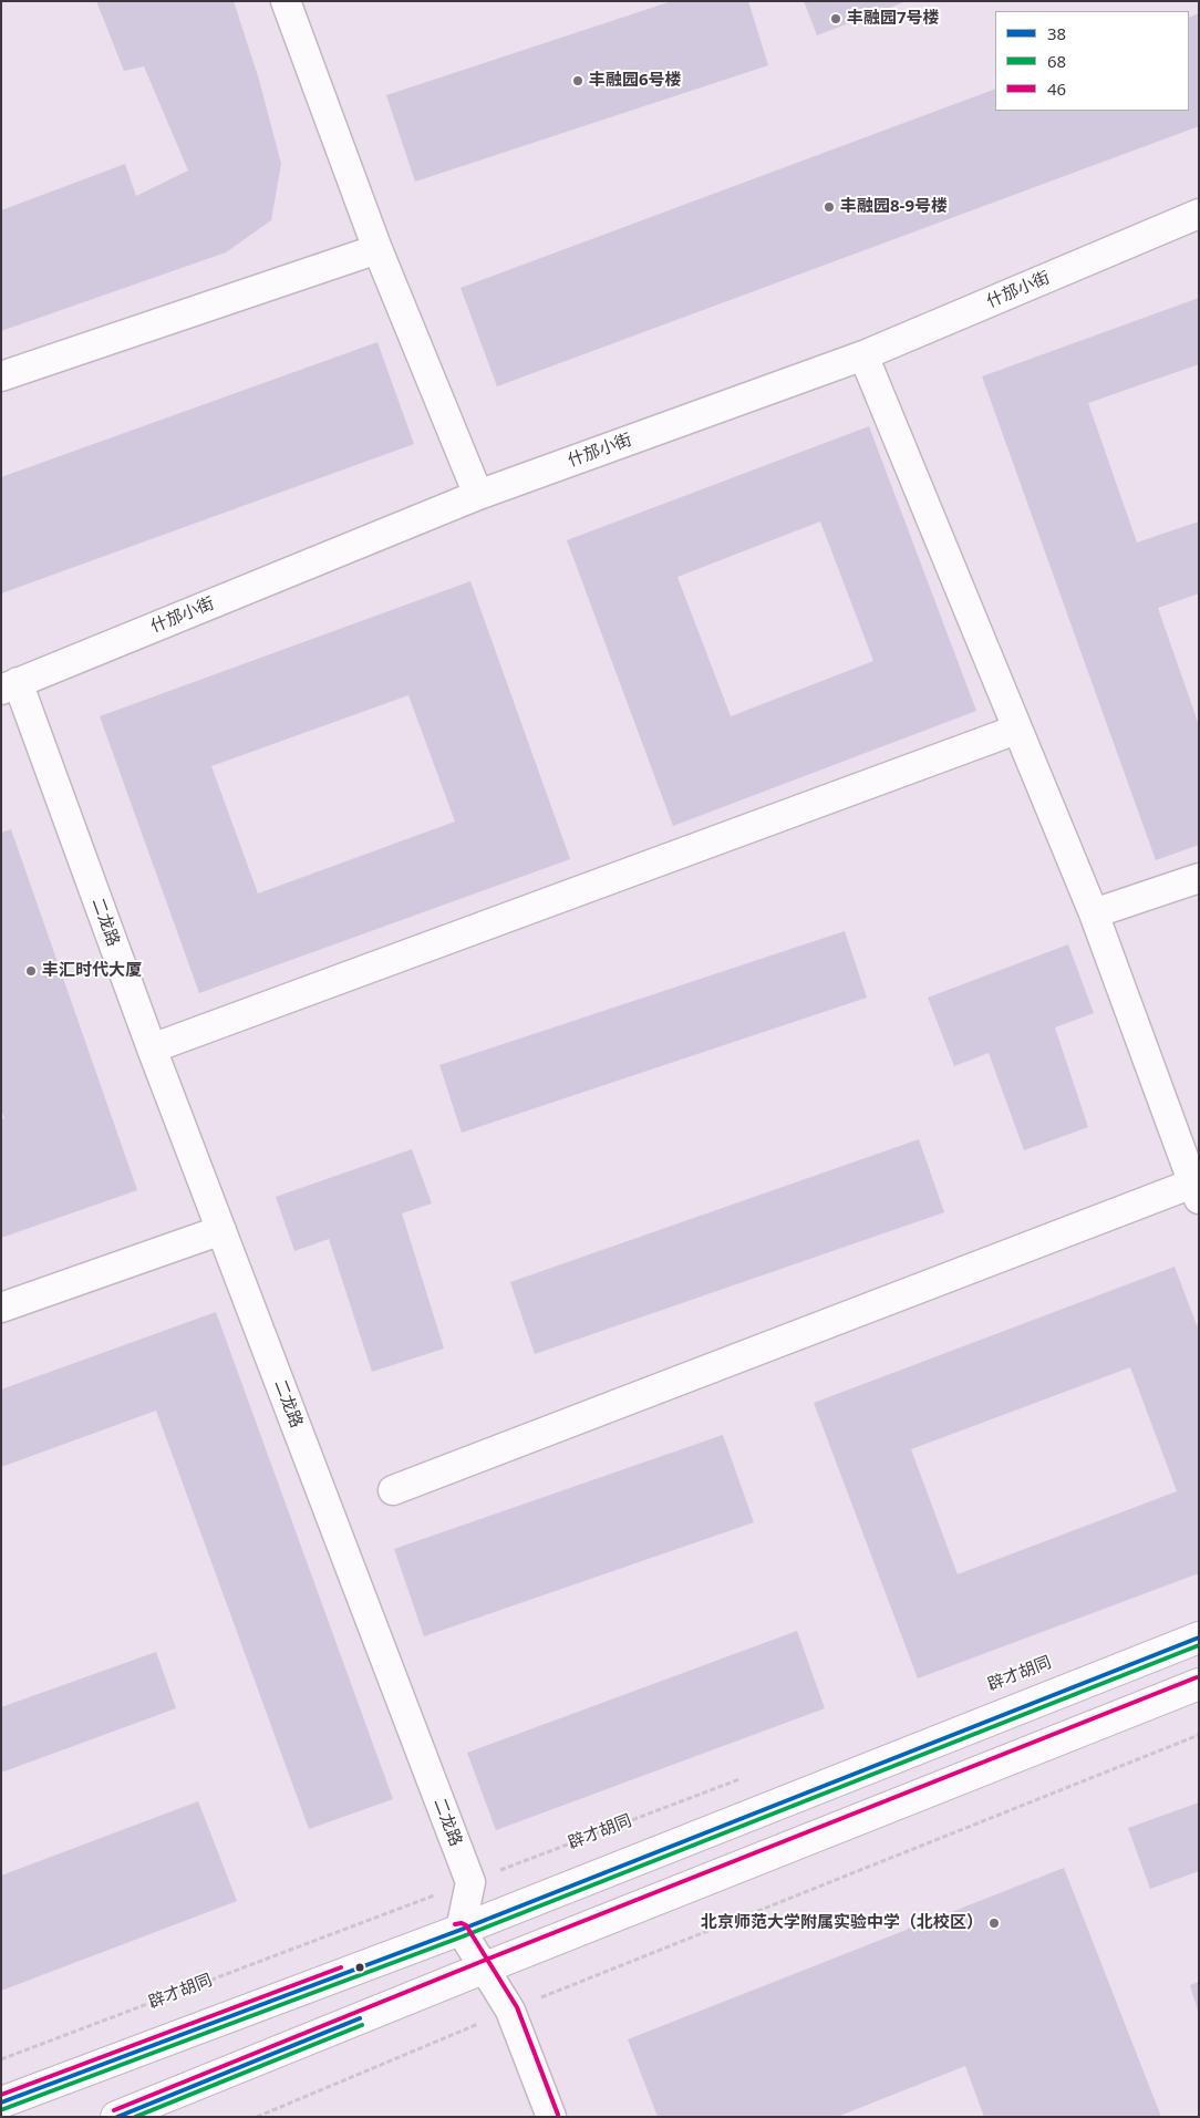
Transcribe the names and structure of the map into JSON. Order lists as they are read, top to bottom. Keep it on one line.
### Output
{"streets":{"main road":["辟才胡同"],"street":["什邡小街","二龙路"]},"crossings":[["什邡小街","二龙路"],["二龙路","辟才胡同"]],"places":["丰融园7号楼","丰融园6号楼","丰融园8-9号楼","丰汇时代大厦","北京师范大学附属实验中学（北校区）"],"lines":["transit line 38","transit line 68","transit line 46"],"legend":["38","68","46"]}
